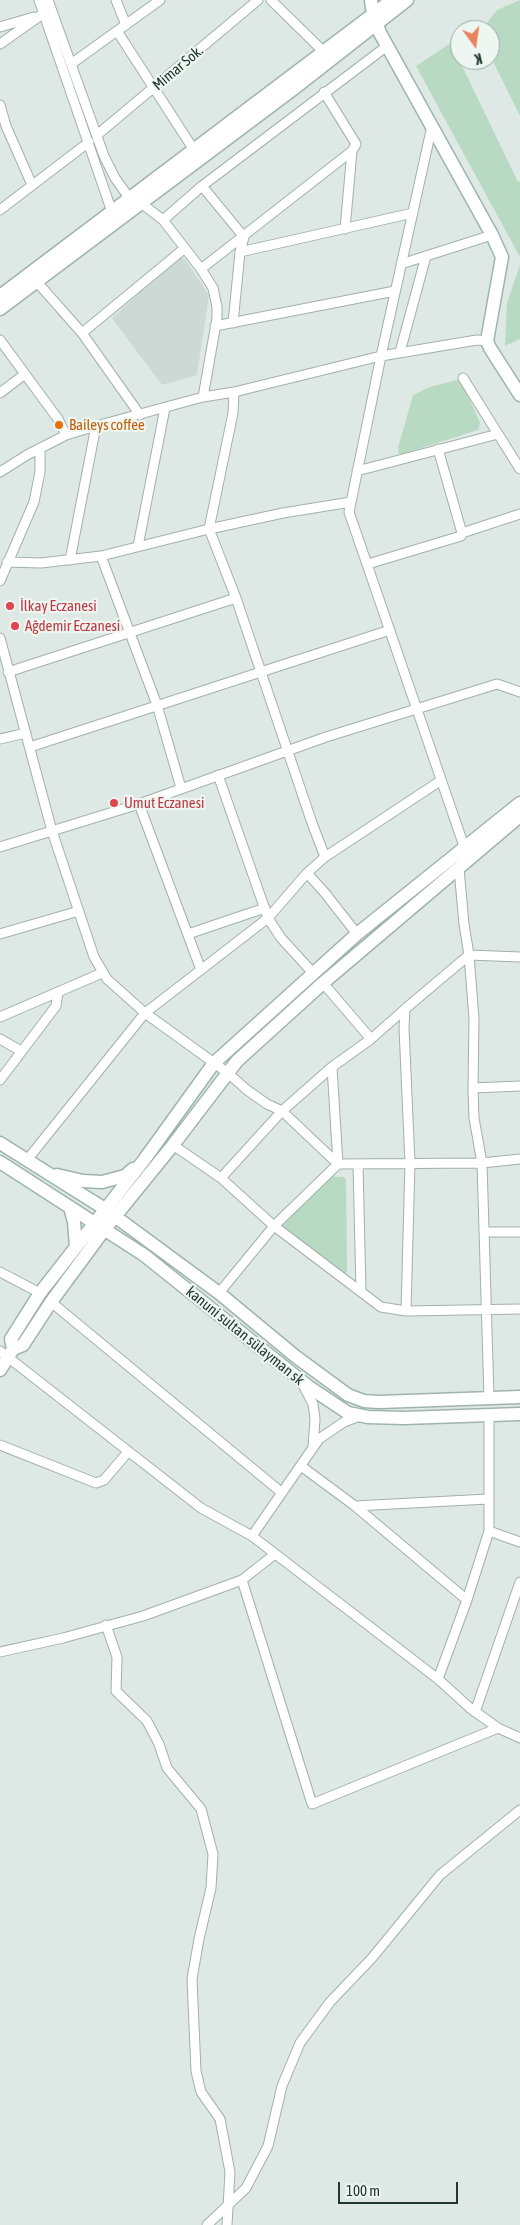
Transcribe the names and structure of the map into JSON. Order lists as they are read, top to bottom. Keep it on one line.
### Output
{"streets":{"main road":["kanuni sultan sülayman sk"],"street":["Mimar Sok."]},"places":["Baileys coffee","İlkay Eczanesi","Ağdemir Eczanesi","Umut Eczanesi"],"scale_bar":"100 m","north":"bottom"}
